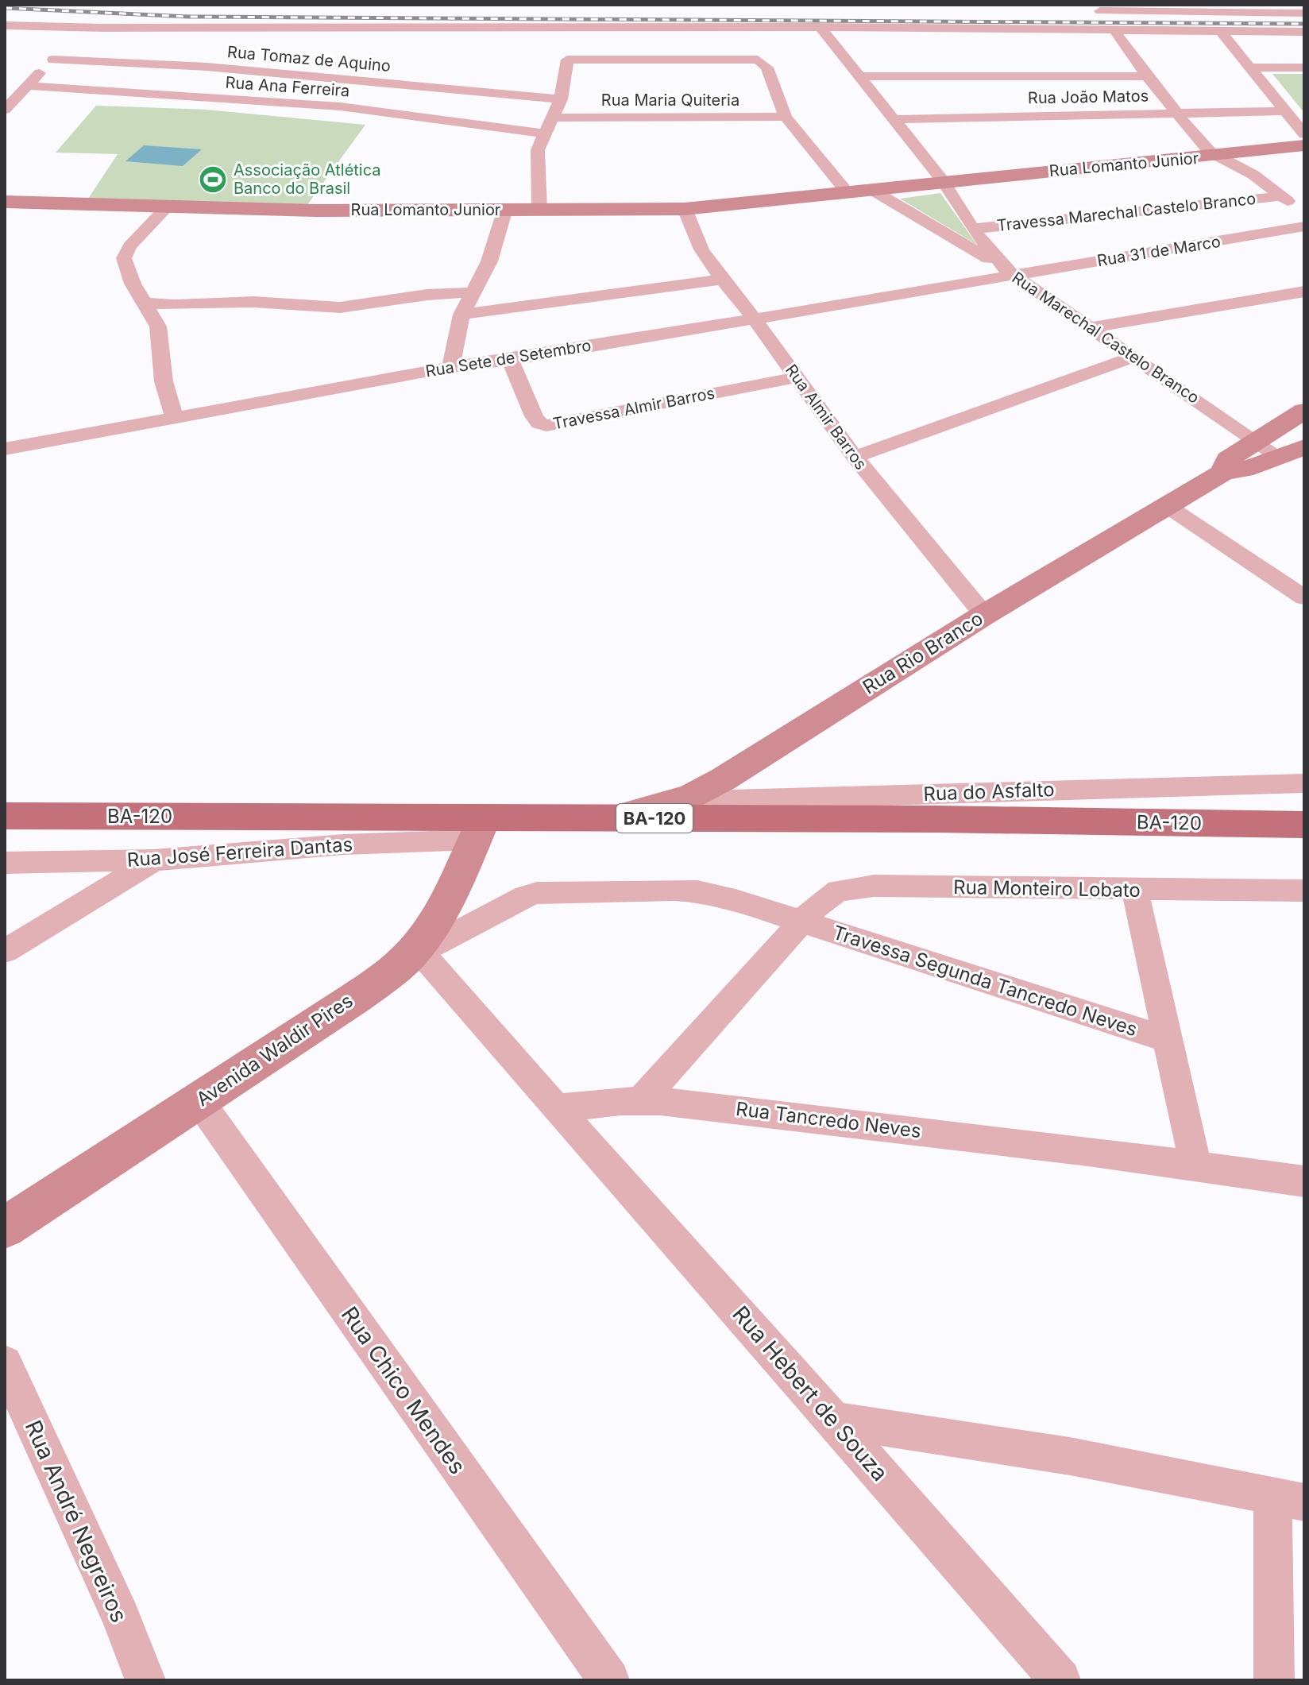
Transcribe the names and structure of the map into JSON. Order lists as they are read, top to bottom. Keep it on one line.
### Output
{"streets":{"main road":["BA-120"],"street":["Rua Tomaz de Aquino","Rua Ana Ferreira","Rua João Matos","Rua Maria Quiteria","Rua Lomanto Junior","Travessa Marechal Castelo Branco","Rua 31 de Marco","Rua Marechal Castelo Branco","Rua Sete de Setembro","Travessa Almir Barros","Rua Almir Barros","Rua Rio Branco","Rua do Asfalto","Rua José Ferreira Dantas","Rua Monteiro Lobato","Travessa Segunda Tancredo Neves","Avenida Waldir Pires","Rua Tancredo Neves","Rua Chico Mendes","Rua Hebert de Souza","Rua André Negreiros"]},"crossings":[["Rua João Matos","Rua Marechal Castelo Branco"],["Rua Lomanto Junior","Rua Marechal Castelo Branco"],["Rua Lomanto Junior","Rua Almir Barros"],["Travessa Marechal Castelo Branco","Rua Marechal Castelo Branco"],["Rua 31 de Marco","Rua Marechal Castelo Branco"],["Rua 31 de Marco","Rua Sete de Setembro"],["Rua Marechal Castelo Branco","Rua Sete de Setembro"],["Rua Marechal Castelo Branco","Rua Rio Branco"],["Rua Sete de Setembro","Travessa Almir Barros"],["Rua Sete de Setembro","Rua Almir Barros"],["Travessa Almir Barros","Rua Almir Barros"],["Rua Almir Barros","Rua Rio Branco"],["Rua Rio Branco","Rua do Asfalto"],["Rua Rio Branco","BA-120"],["BA-120","Rua José Ferreira Dantas"],["BA-120","Avenida Waldir Pires"],["Rua José Ferreira Dantas","Avenida Waldir Pires"],["Rua Monteiro Lobato","Travessa Segunda Tancredo Neves"],["Rua Monteiro Lobato","Rua Tancredo Neves"],["Travessa Segunda Tancredo Neves","Rua Tancredo Neves"],["Avenida Waldir Pires","Rua Chico Mendes"],["Rua Tancredo Neves","Rua Hebert de Souza"]],"places":{"sports":["Associação Atlética Banco do Brasil"]}}
